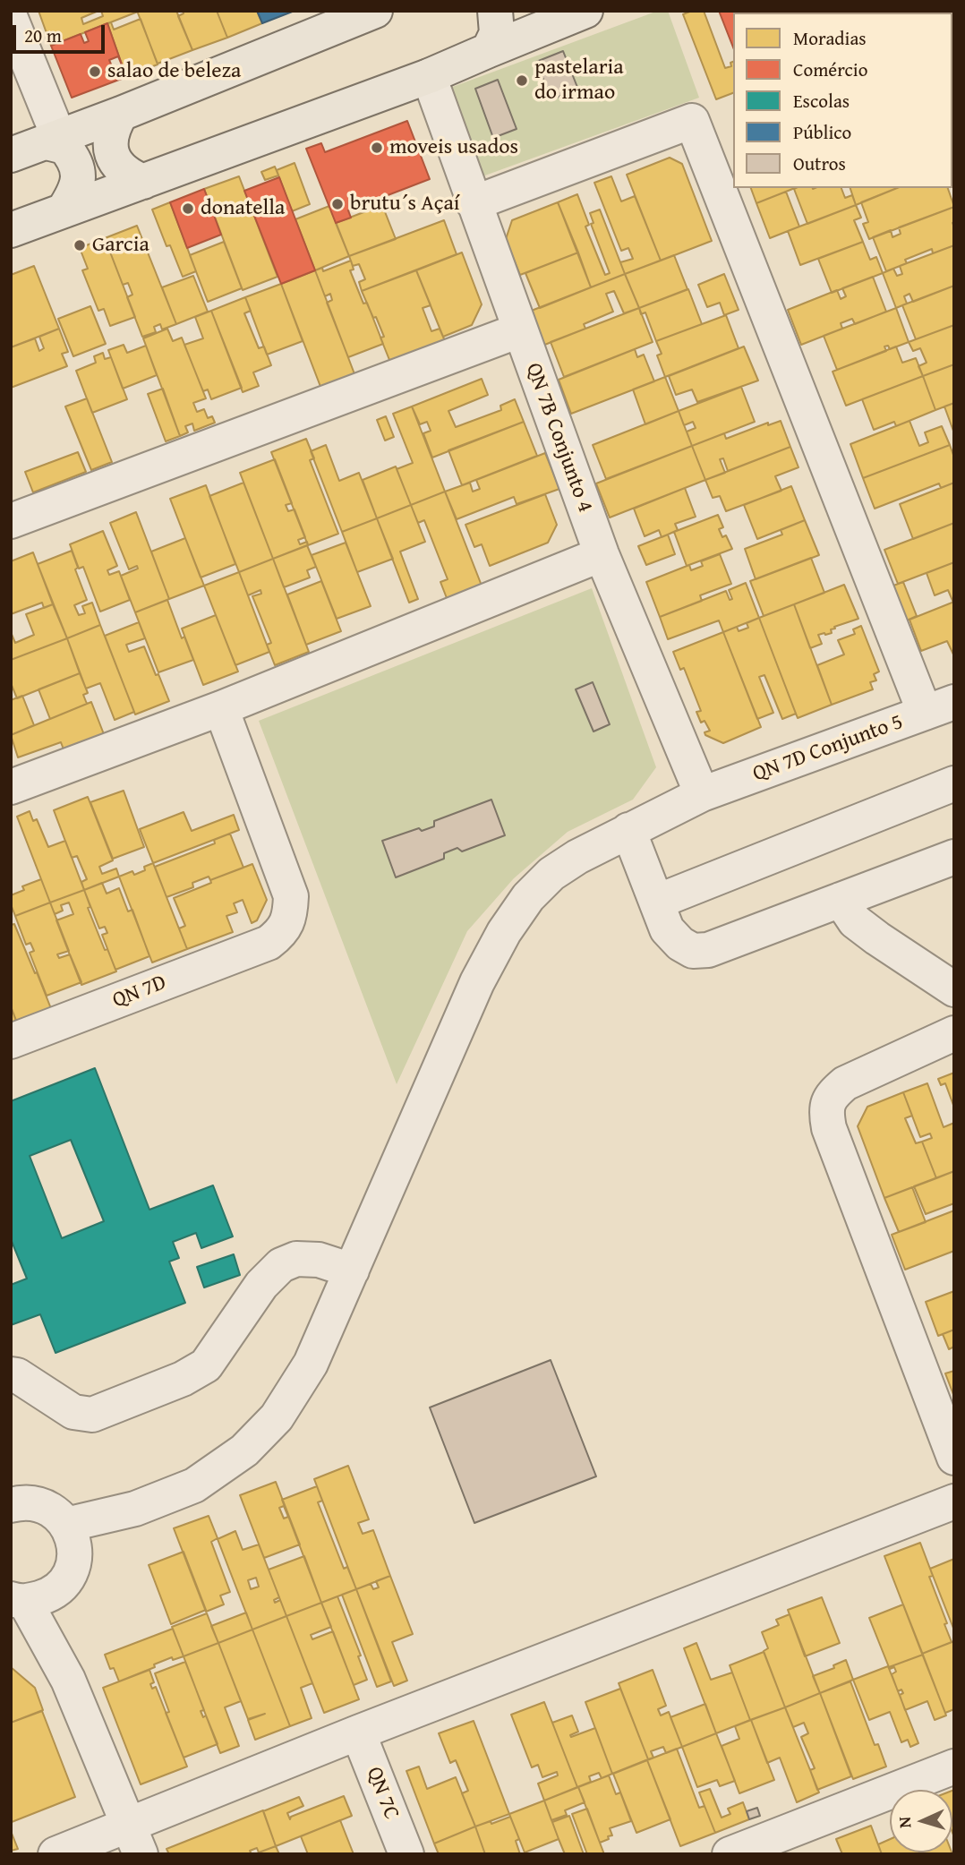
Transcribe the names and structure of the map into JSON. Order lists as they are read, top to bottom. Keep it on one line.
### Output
{"streets":{"street":["QN 7B Conjunto 4","QN 7D Conjunto 5","QN 7D","QN 7C"]},"crossings":[["QN 7B Conjunto 4","QN 7D Conjunto 5"]],"places":["salao de beleza","pastelaria do irmao","moveis usados","brutu´s Açaí","donatella","Garcia"],"legend":["Moradias","Comércio","Escolas","Público","Outros"],"scale_bar":"20 m","north":"left"}
